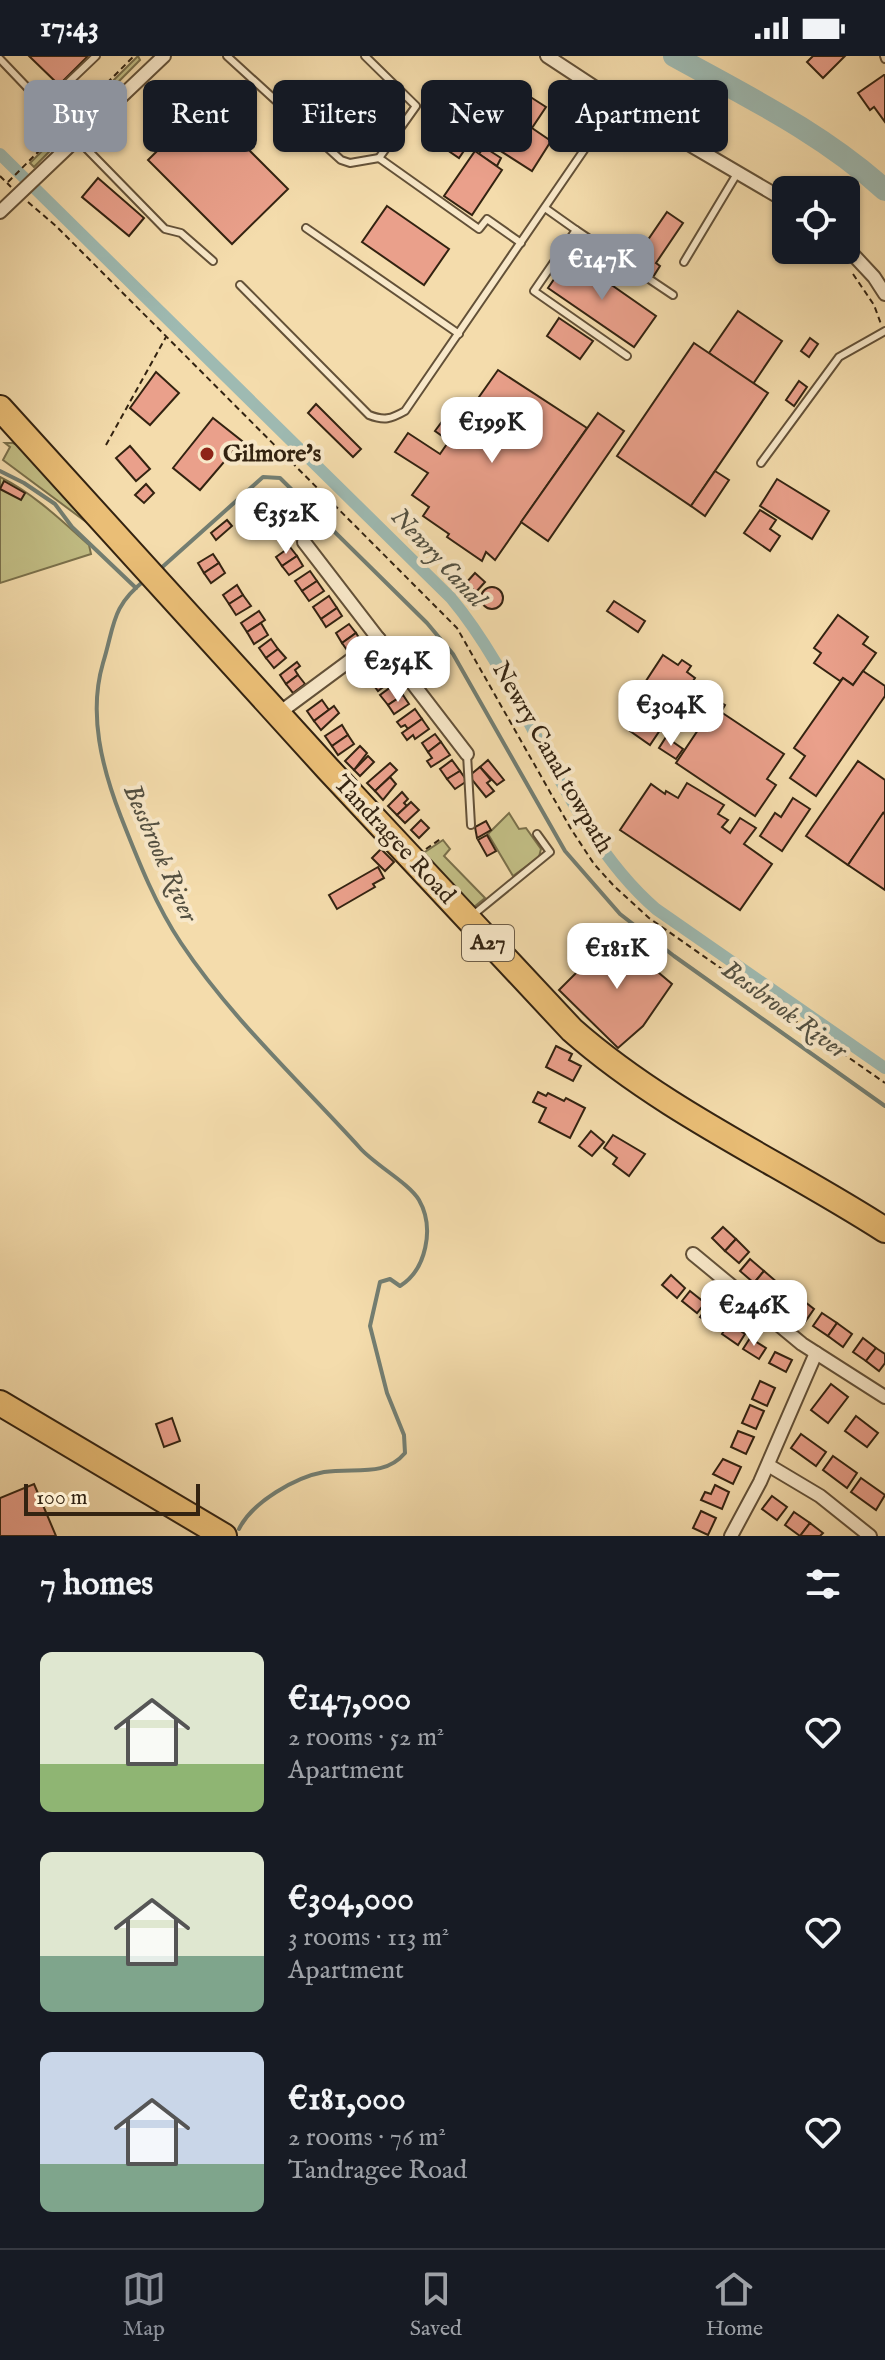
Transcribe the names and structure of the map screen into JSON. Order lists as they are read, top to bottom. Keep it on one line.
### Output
{"streets":{"highway":["Tandragee Road","A27"],"path":["Newry Canal towpath"]},"water":["Newry Canal","Bessbrook River"],"places":["Gilmore's"],"scale_bar":"100 m","page":{"status":"17:43","chip":["Buy","Rent","Filters","New","Apartment"],"price":["€147K","€199K","€352K","€254K","€304K","€181K","€246K"],"scale":"100 m","heading":"7 homes","list":[{"name":"€147,000","note":"2 rooms · 52 m² · Apartment"},{"name":"€304,000","note":"3 rooms · 113 m² · Apartment"},{"name":"€181,000","note":"2 rooms · 76 m² · Tandragee Road"}],"tabs":["Map","Saved","Home"]}}
